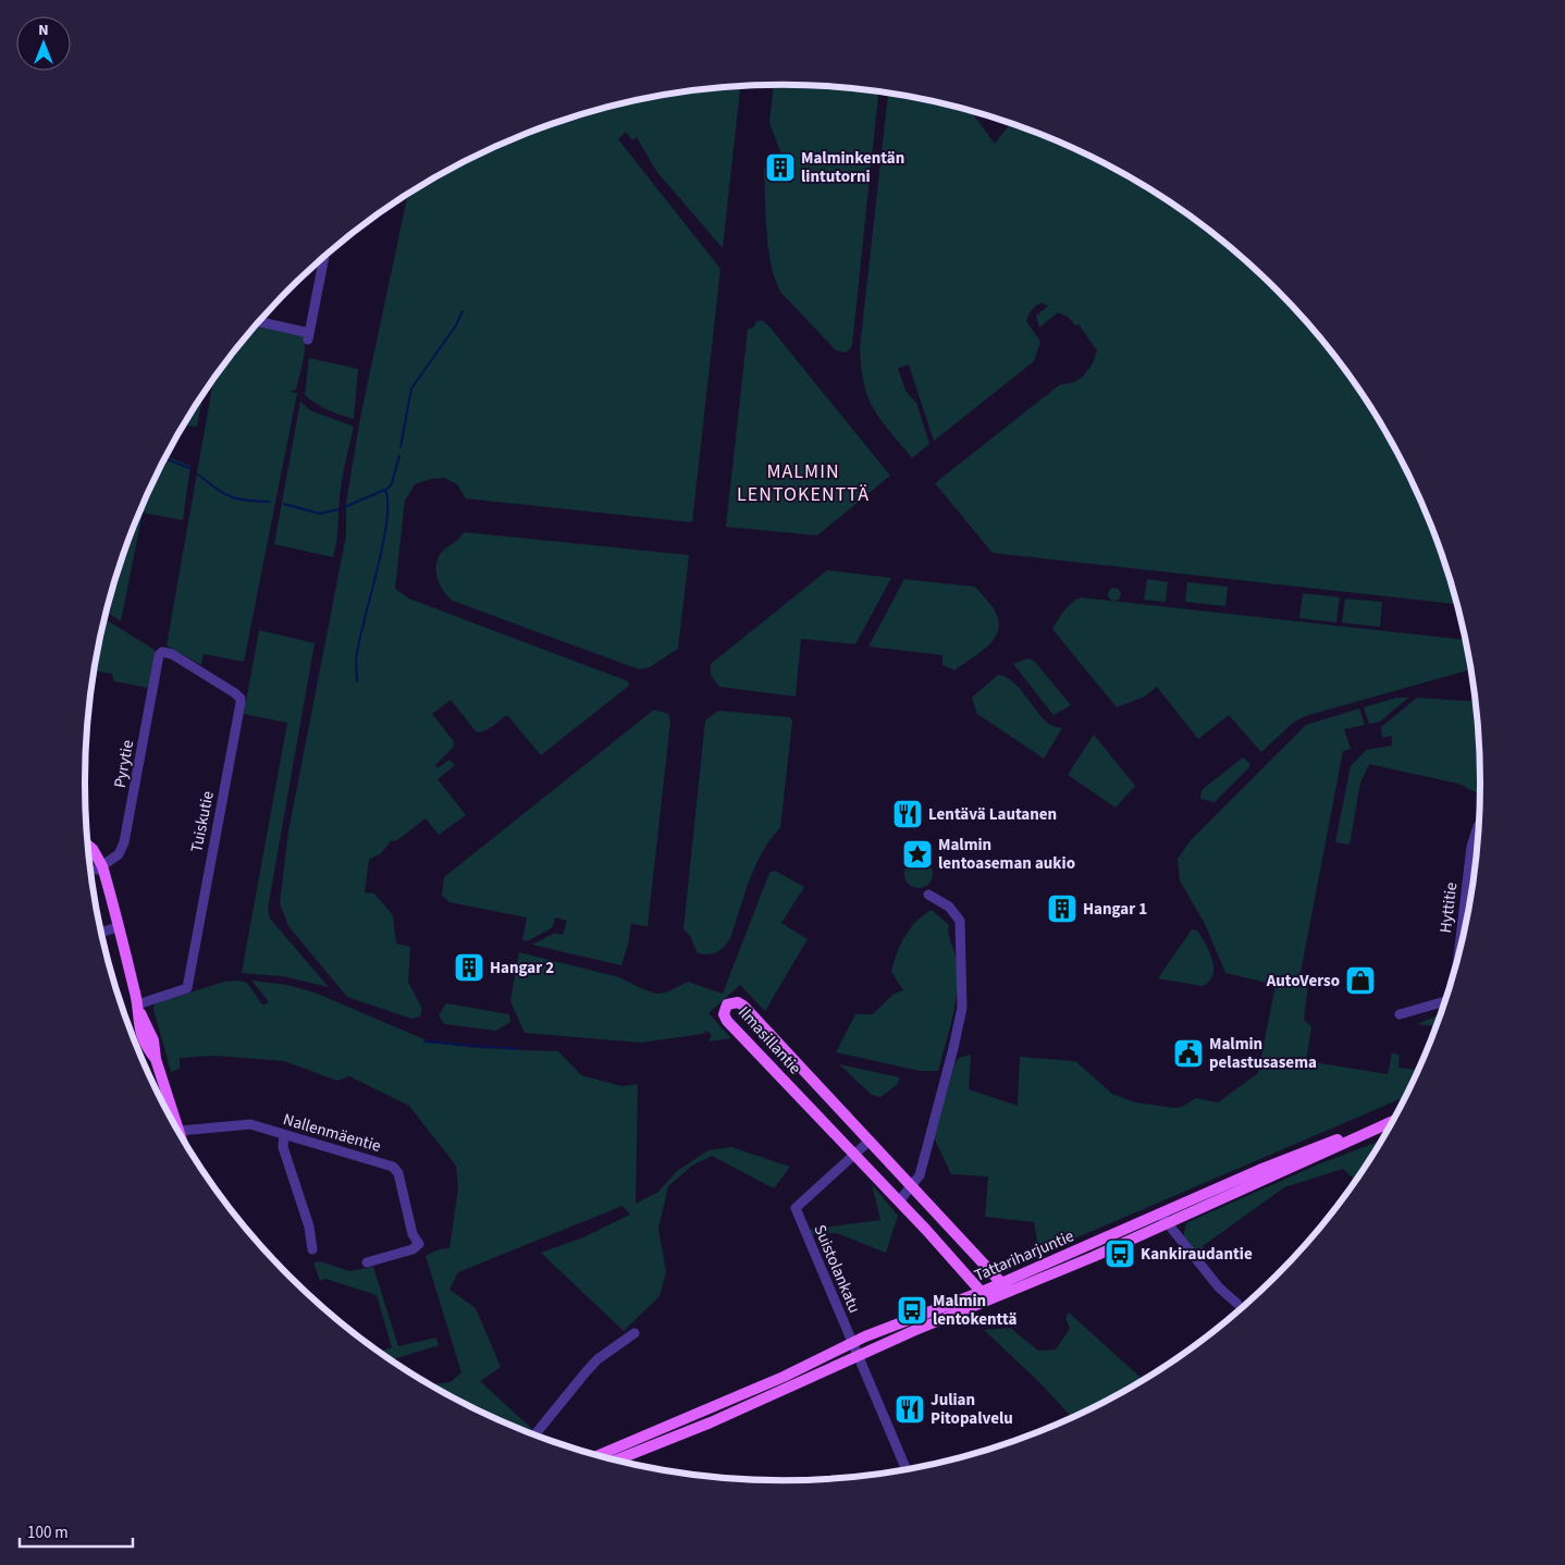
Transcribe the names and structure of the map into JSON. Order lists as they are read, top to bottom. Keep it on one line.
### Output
{"streets":{"main road":["Ilmasillantie","Tattariharjuntie"],"street":["Pyrytie","Tuiskutie","Hyttitie","Nallenmäentie","Suistolankatu"]},"crossings":[["Pyrytie","Tuiskutie"],["Ilmasillantie","Tattariharjuntie"],["Ilmasillantie","Suistolankatu"],["Tattariharjuntie","Suistolankatu"]],"districts":["MALMIN LENTOKENTTÄ"],"places":{"building":["Malminkentän lintutorni","Hangar 1","Hangar 2"],"restaurant":["Lentävä Lautanen","Julian Pitopalvelu"],"place":["Malmin lentoaseman aukio"],"shop":["AutoVerso"],"public building":["Malmin pelastusasema"],"bus stop":["Kankiraudantie","Malmin lentokenttä"]},"scale_bar":"100 m","north":"top"}
